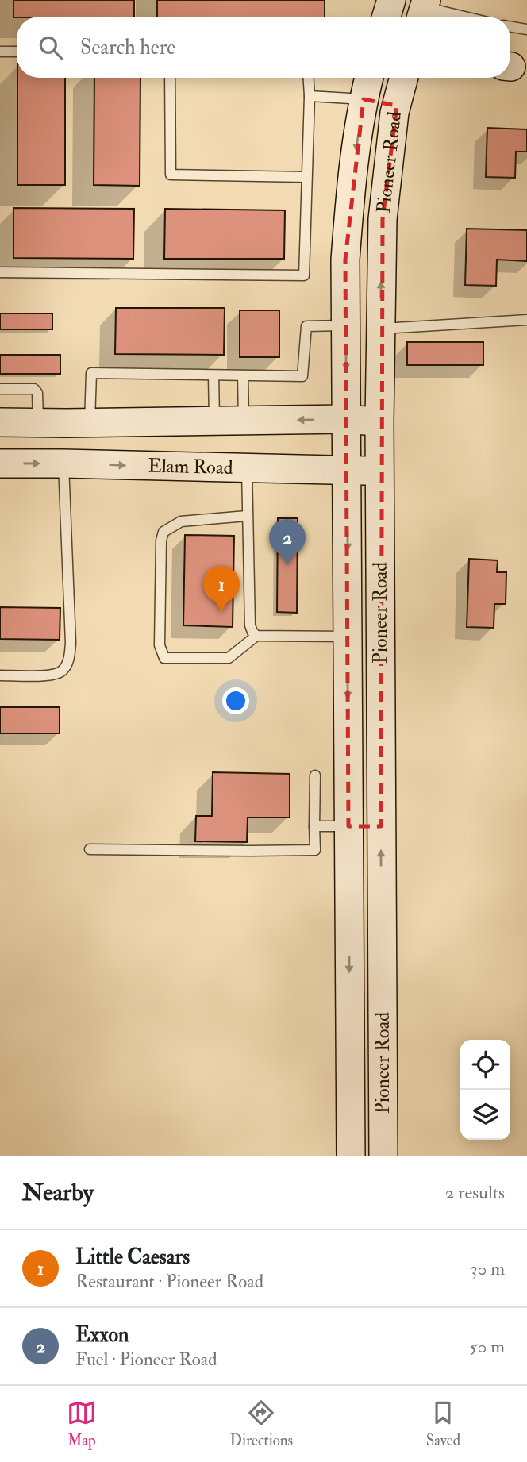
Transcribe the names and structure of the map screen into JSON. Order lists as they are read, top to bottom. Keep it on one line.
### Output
{"streets":{"main road":["Pioneer Road","Elam Road"]},"crossings":[["Pioneer Road","Elam Road"]],"page":{"search":"Search here","pins":["2","1"],"heading":["Nearby","2 results"],"list":[{"mark":"1","name":"Little Caesars","note":"Restaurant · Pioneer Road","value":"30 m"},{"mark":"2","name":"Exxon","note":"Fuel · Pioneer Road","value":"50 m"}],"nav":["Map","Directions","Saved"]}}
